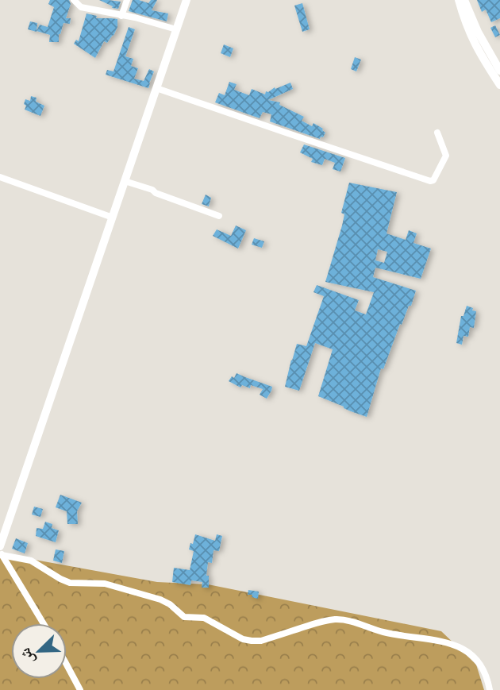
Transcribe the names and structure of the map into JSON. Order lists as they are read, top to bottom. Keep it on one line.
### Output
{"north":"bottom left"}
